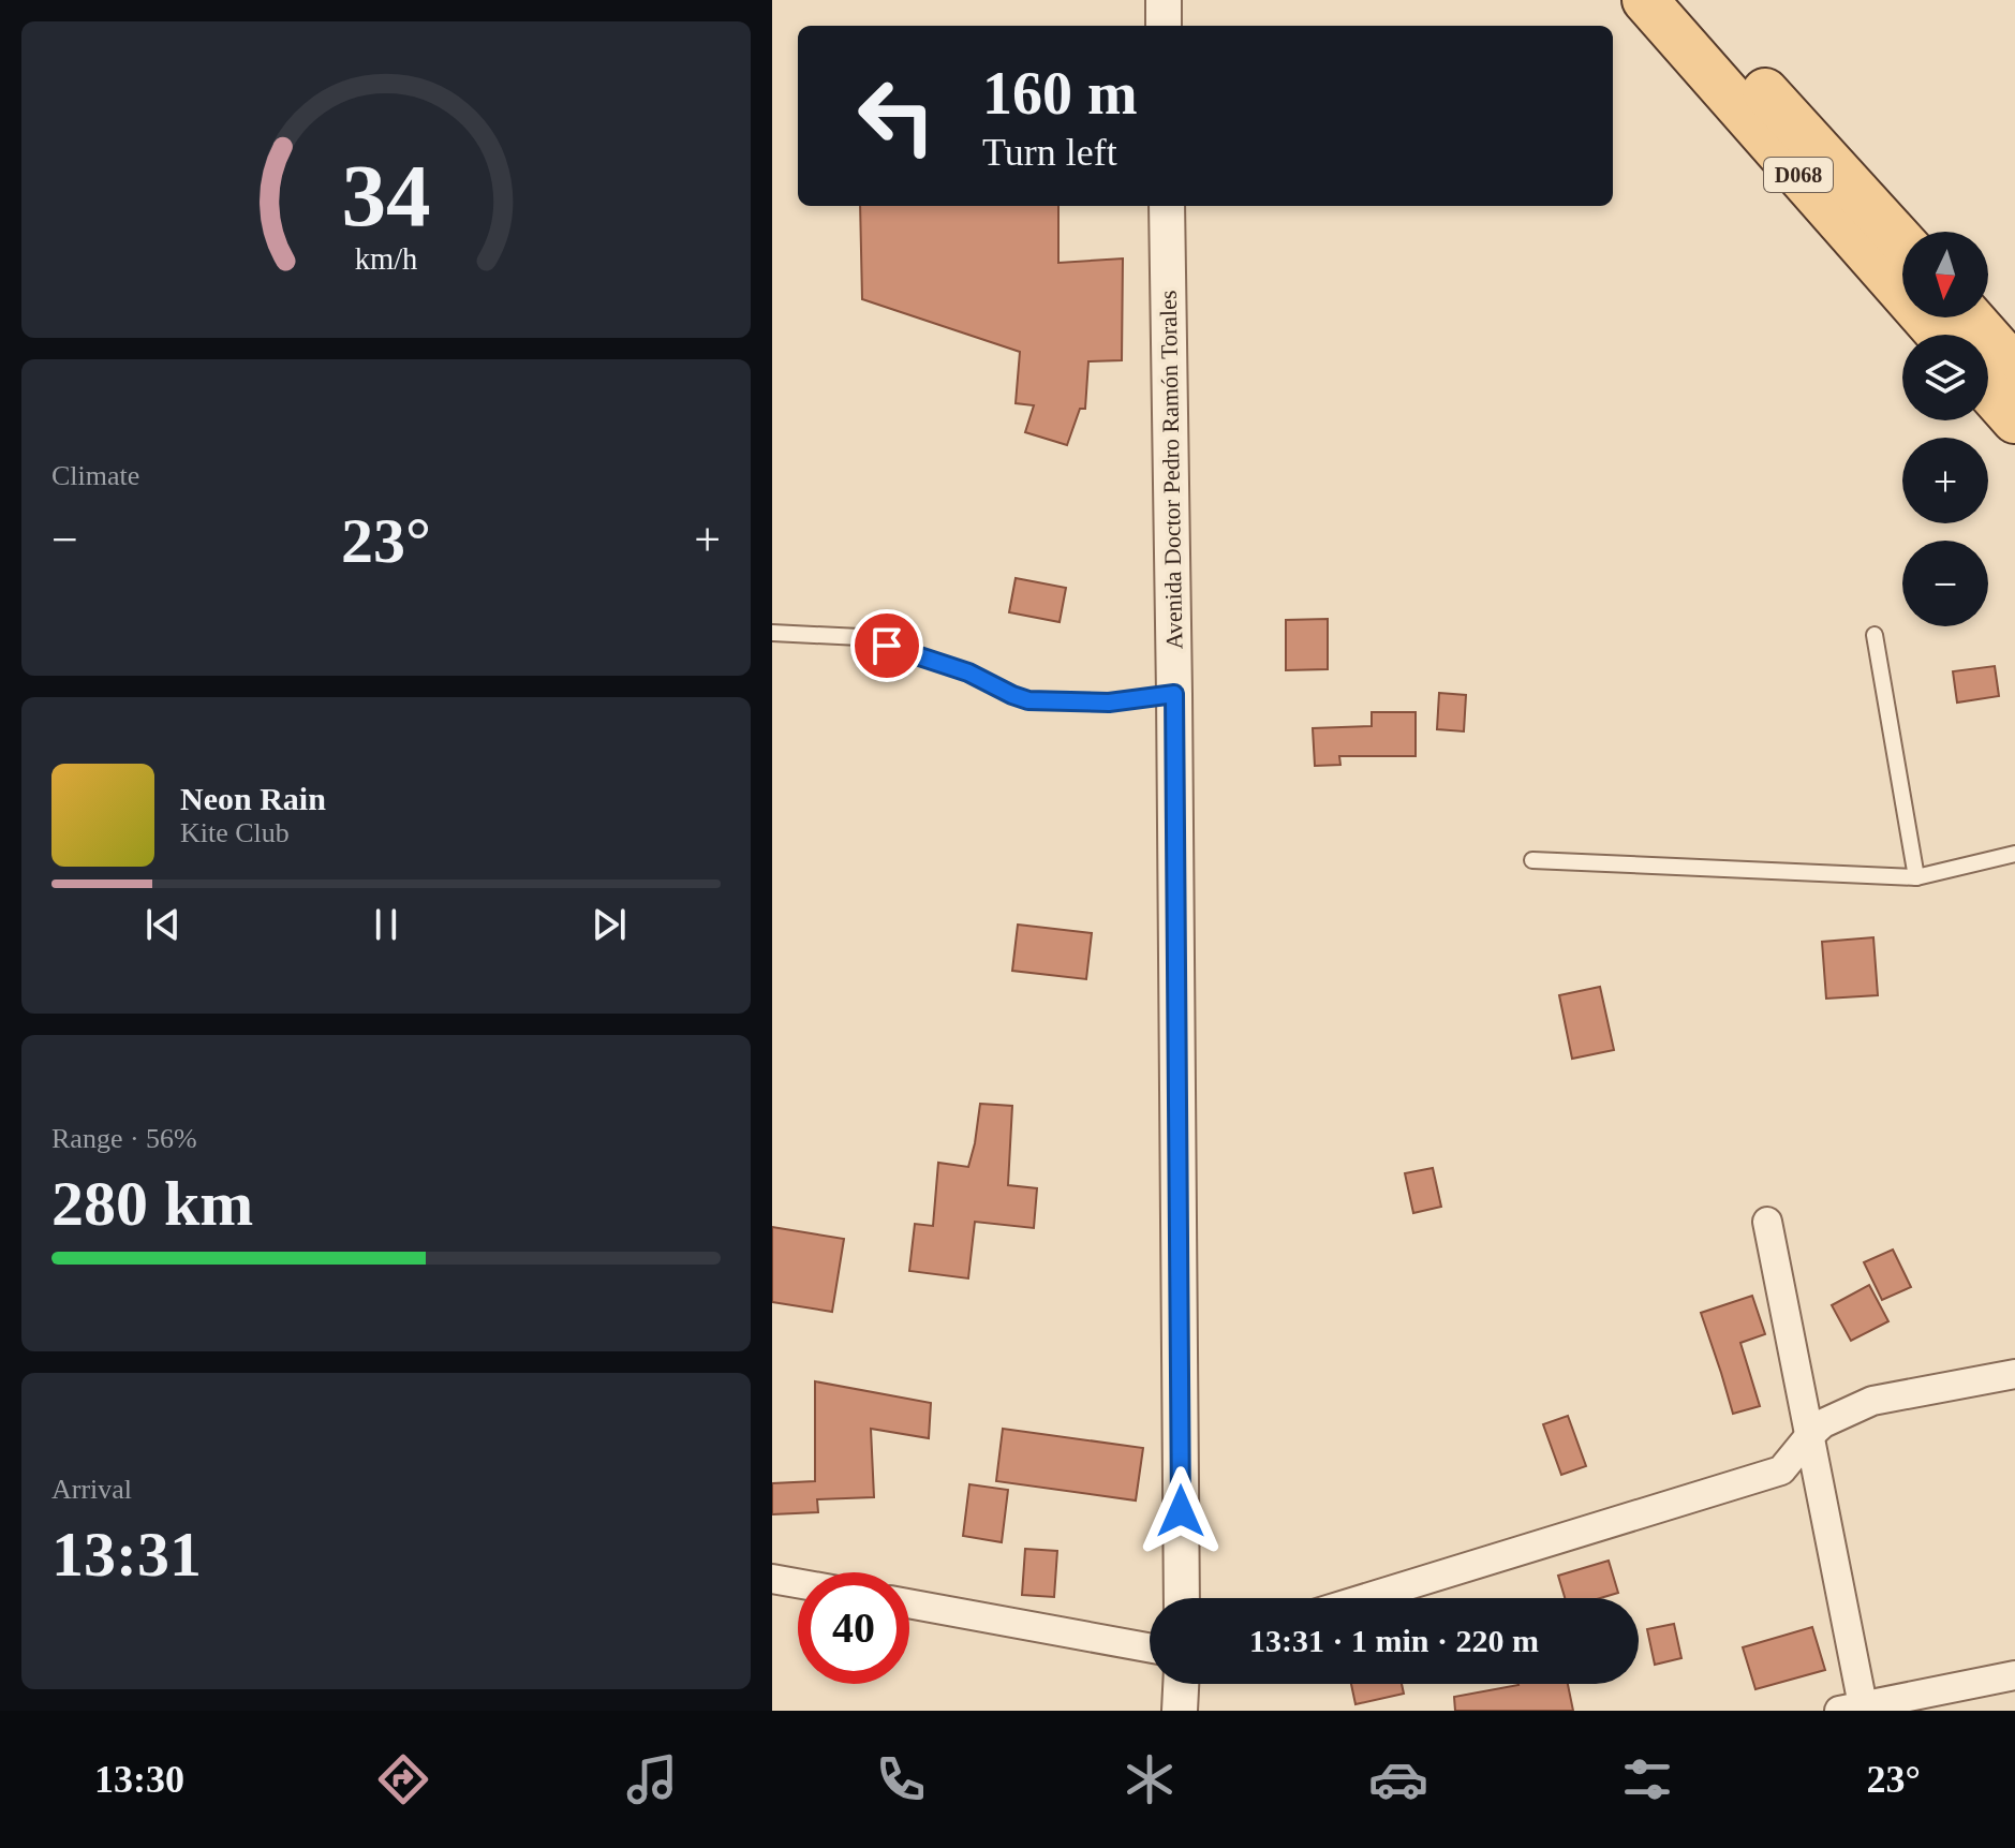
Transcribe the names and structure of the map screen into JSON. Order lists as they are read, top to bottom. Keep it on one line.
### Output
{"streets":{"main road":["D068"],"street":["Avenida Doctor Pedro Ramón Torales"]},"north":"bottom","page":{"turn":["160 m","Turn left"],"map_buttons":["+","−"],"tile":["Climate",["Range · 56%","280 km"],["Arrival","13:31"]],"heat":["−","23°","+"],"song":["Neon Rain","Kite Club"],"limit":"40","trip":"13:31 · 1 min · 220 m","tabs":["13:30","23°"],"gauge":["34","km/h"]}}
